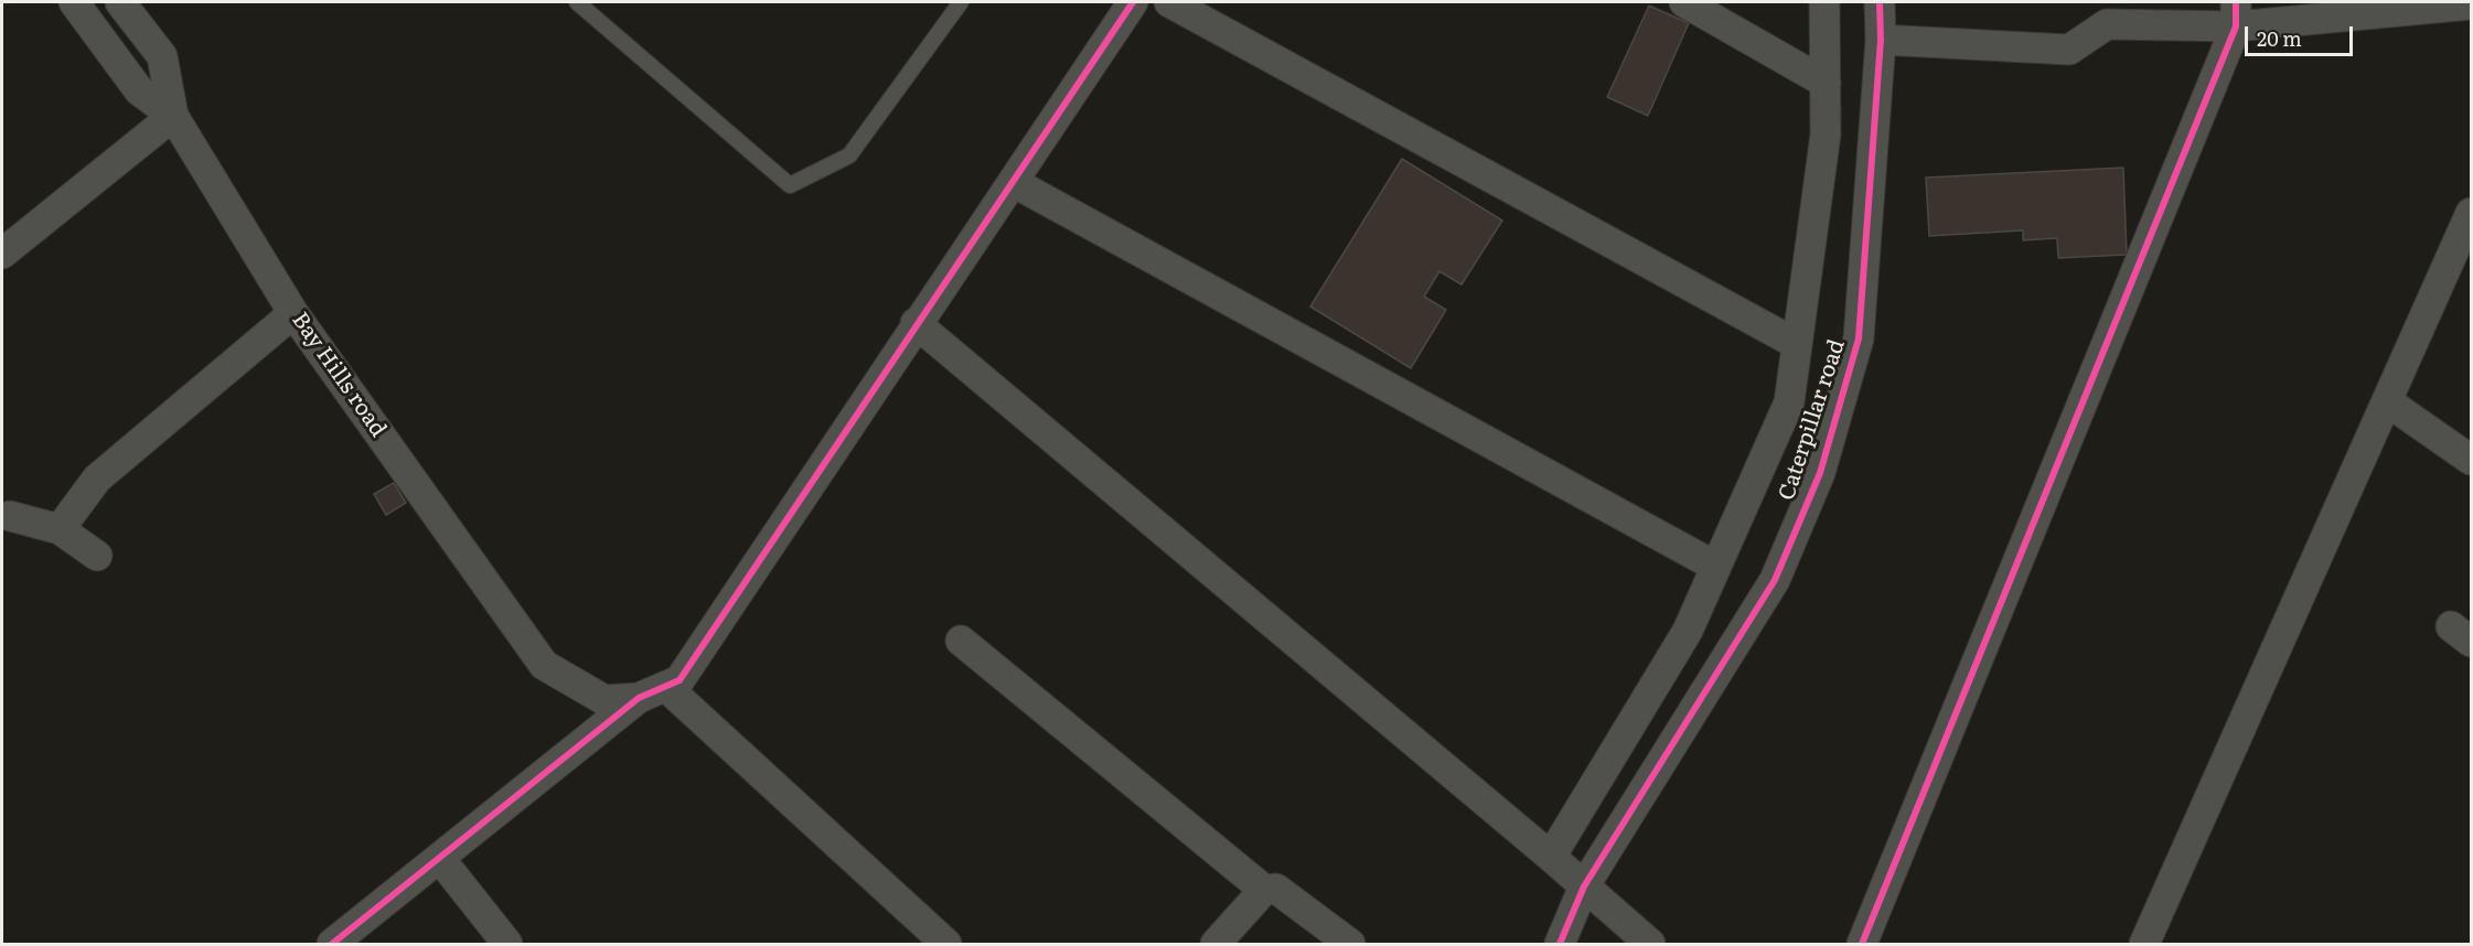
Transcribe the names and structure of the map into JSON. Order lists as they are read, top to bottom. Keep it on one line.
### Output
{"streets":{"street":["Bay Hills road","Caterpillar road"]},"scale_bar":"20 m"}
